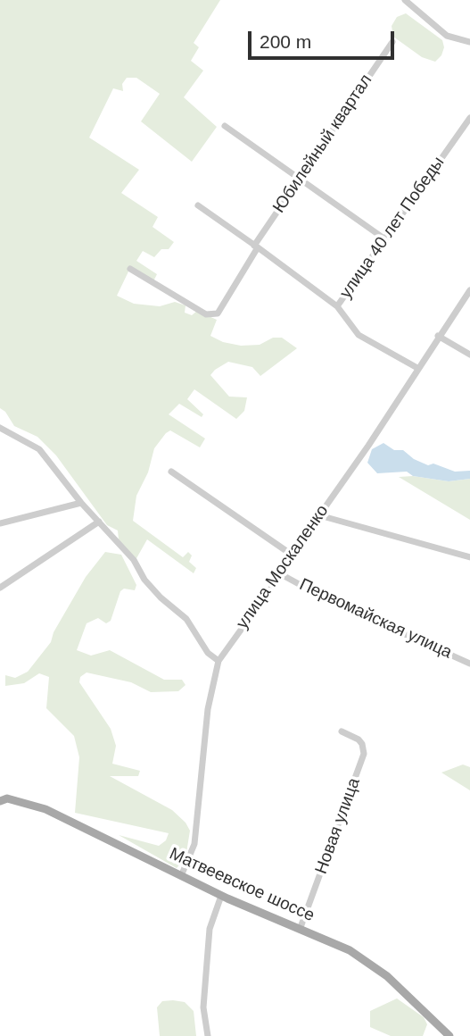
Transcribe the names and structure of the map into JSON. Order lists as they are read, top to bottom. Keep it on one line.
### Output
{"streets":{"main road":["Матвеевское шоссе"],"street":["Юбилейный квартал","улица 40 лет Победы","улица Москаленко","Первомайская улица","Новая улица"]},"crossings":[["улица Москаленко","Первомайская улица"],["улица Москаленко","Матвеевское шоссе"],["Новая улица","Матвеевское шоссе"]],"scale_bar":"200 m"}
